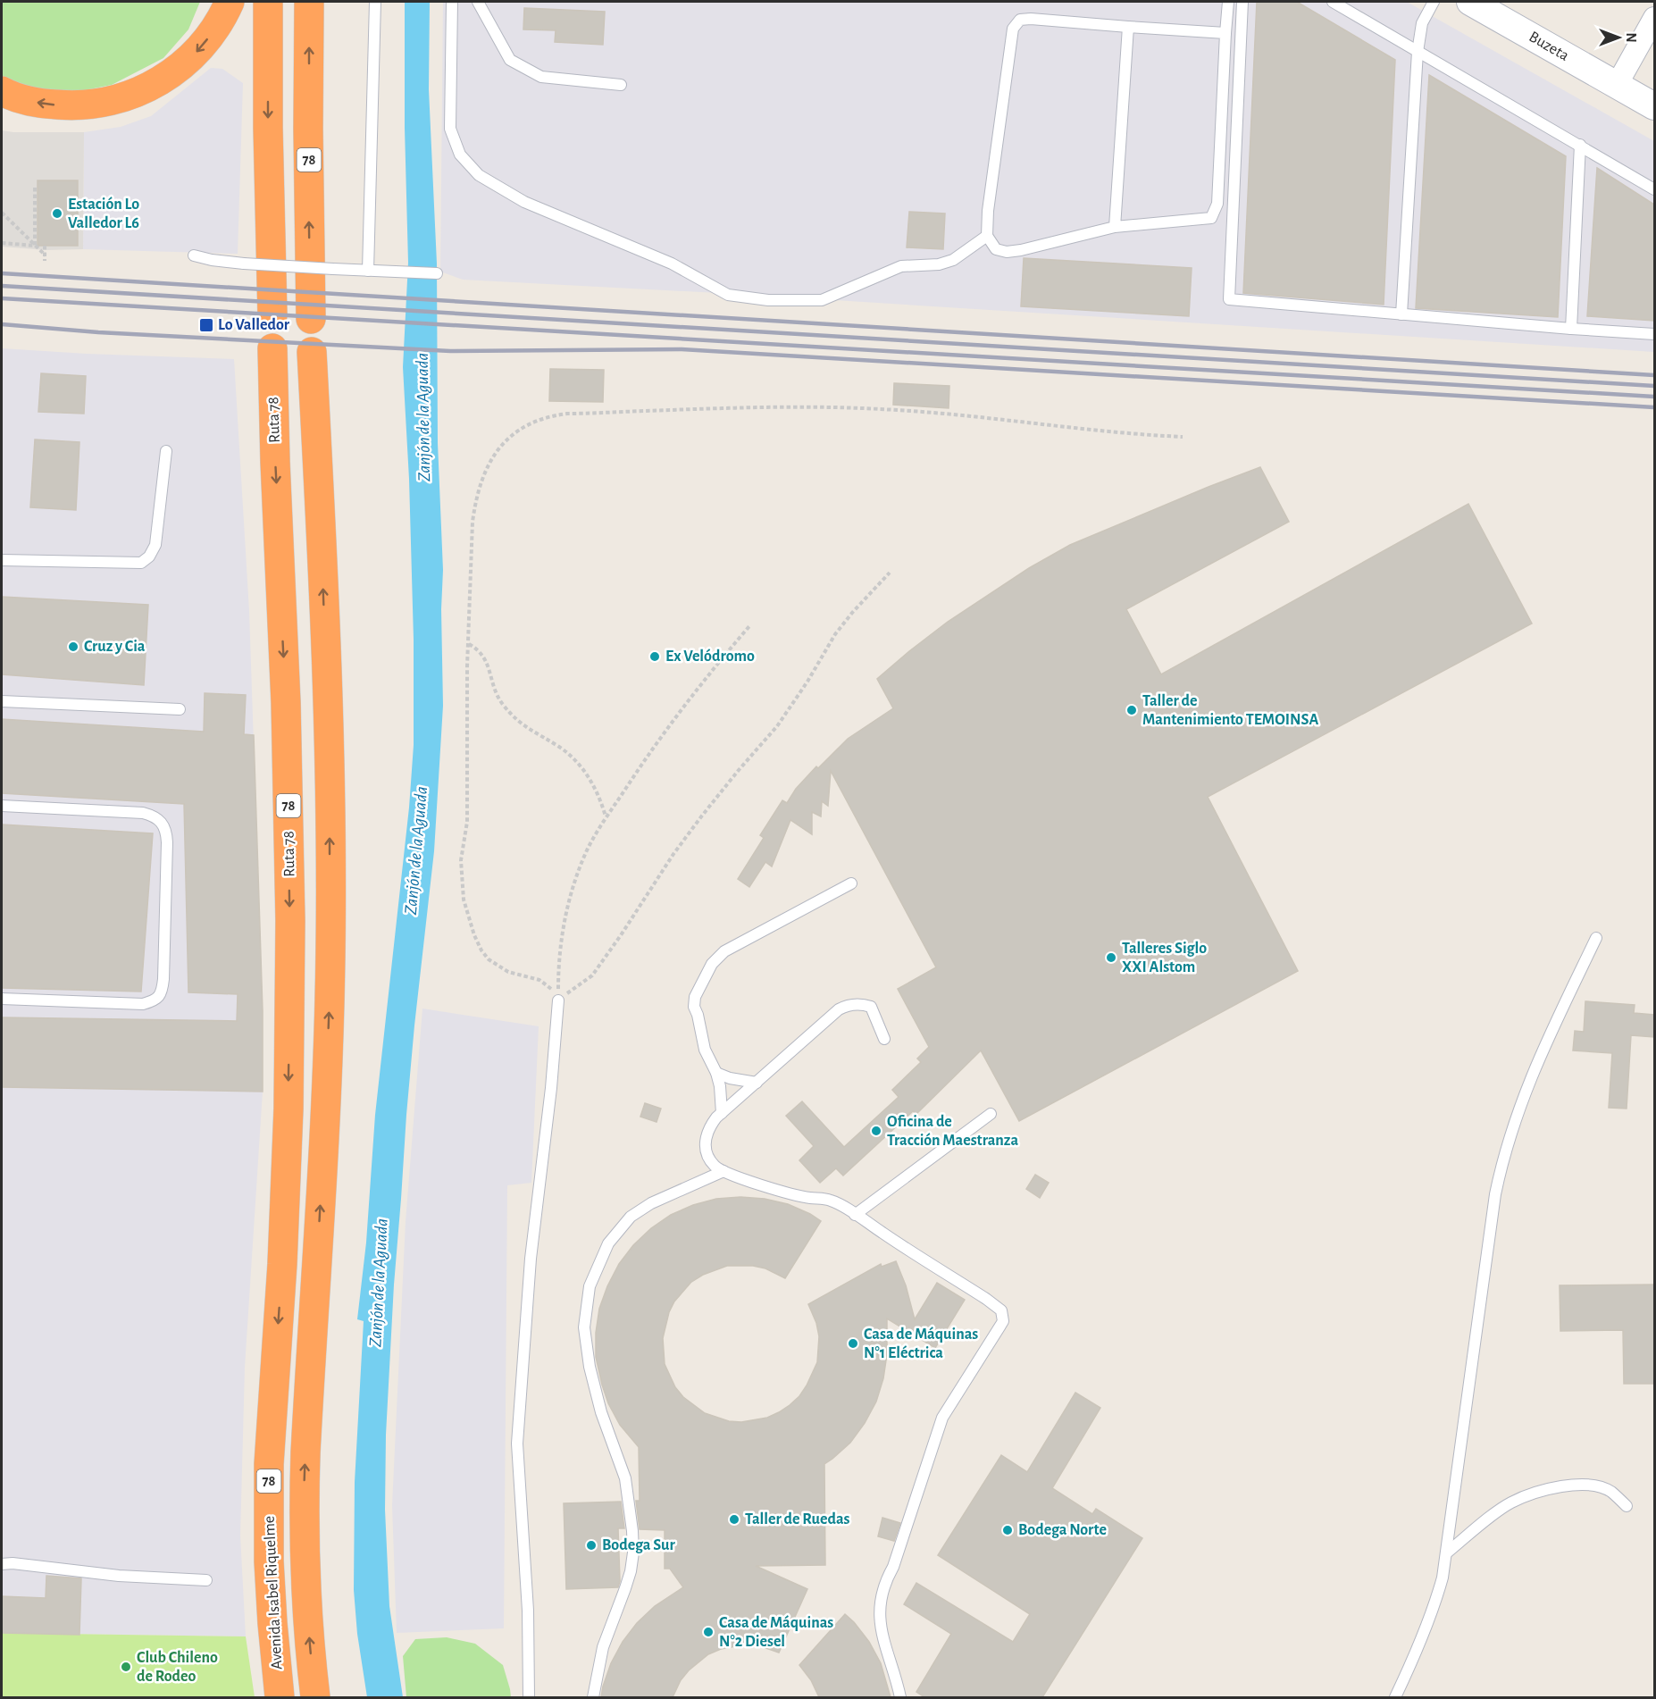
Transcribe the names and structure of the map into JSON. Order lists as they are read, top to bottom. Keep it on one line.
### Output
{"streets":{"highway":["78","Ruta 78","Avenida Isabel Riquelme"],"street":["Buzeta"]},"crossings":[["Ruta 78","Avenida Isabel Riquelme"]],"one_way":["Ruta 78"],"water":["Zanjón de la Aguada"],"places":{"other":["Estación Lo Valledor L6","Cruz y Cia","Ex Velódromo","Taller de Mantenimiento TEMOINSA","Talleres Siglo XXI Alstom","Oficina de Tracción Maestranza","Casa de Máquinas N°1 Eléctrica","Taller de Ruedas","Bodega Norte","Bodega Sur","Casa de Máquinas N°2 Diesel","Club Chileno de Rodeo"],"transit":["Lo Valledor"]},"north":"right"}
